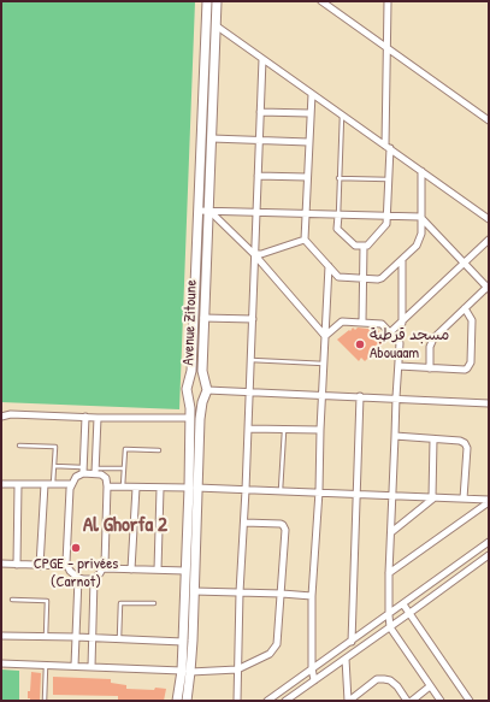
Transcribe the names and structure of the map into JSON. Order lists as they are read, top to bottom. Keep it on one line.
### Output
{"streets":{"main road":["Avenue Zitoune"]},"districts":["Al Ghorfa 2"],"places":["مسجد قرطبة Abouaam","CPGE - privées (Carnot)"]}
